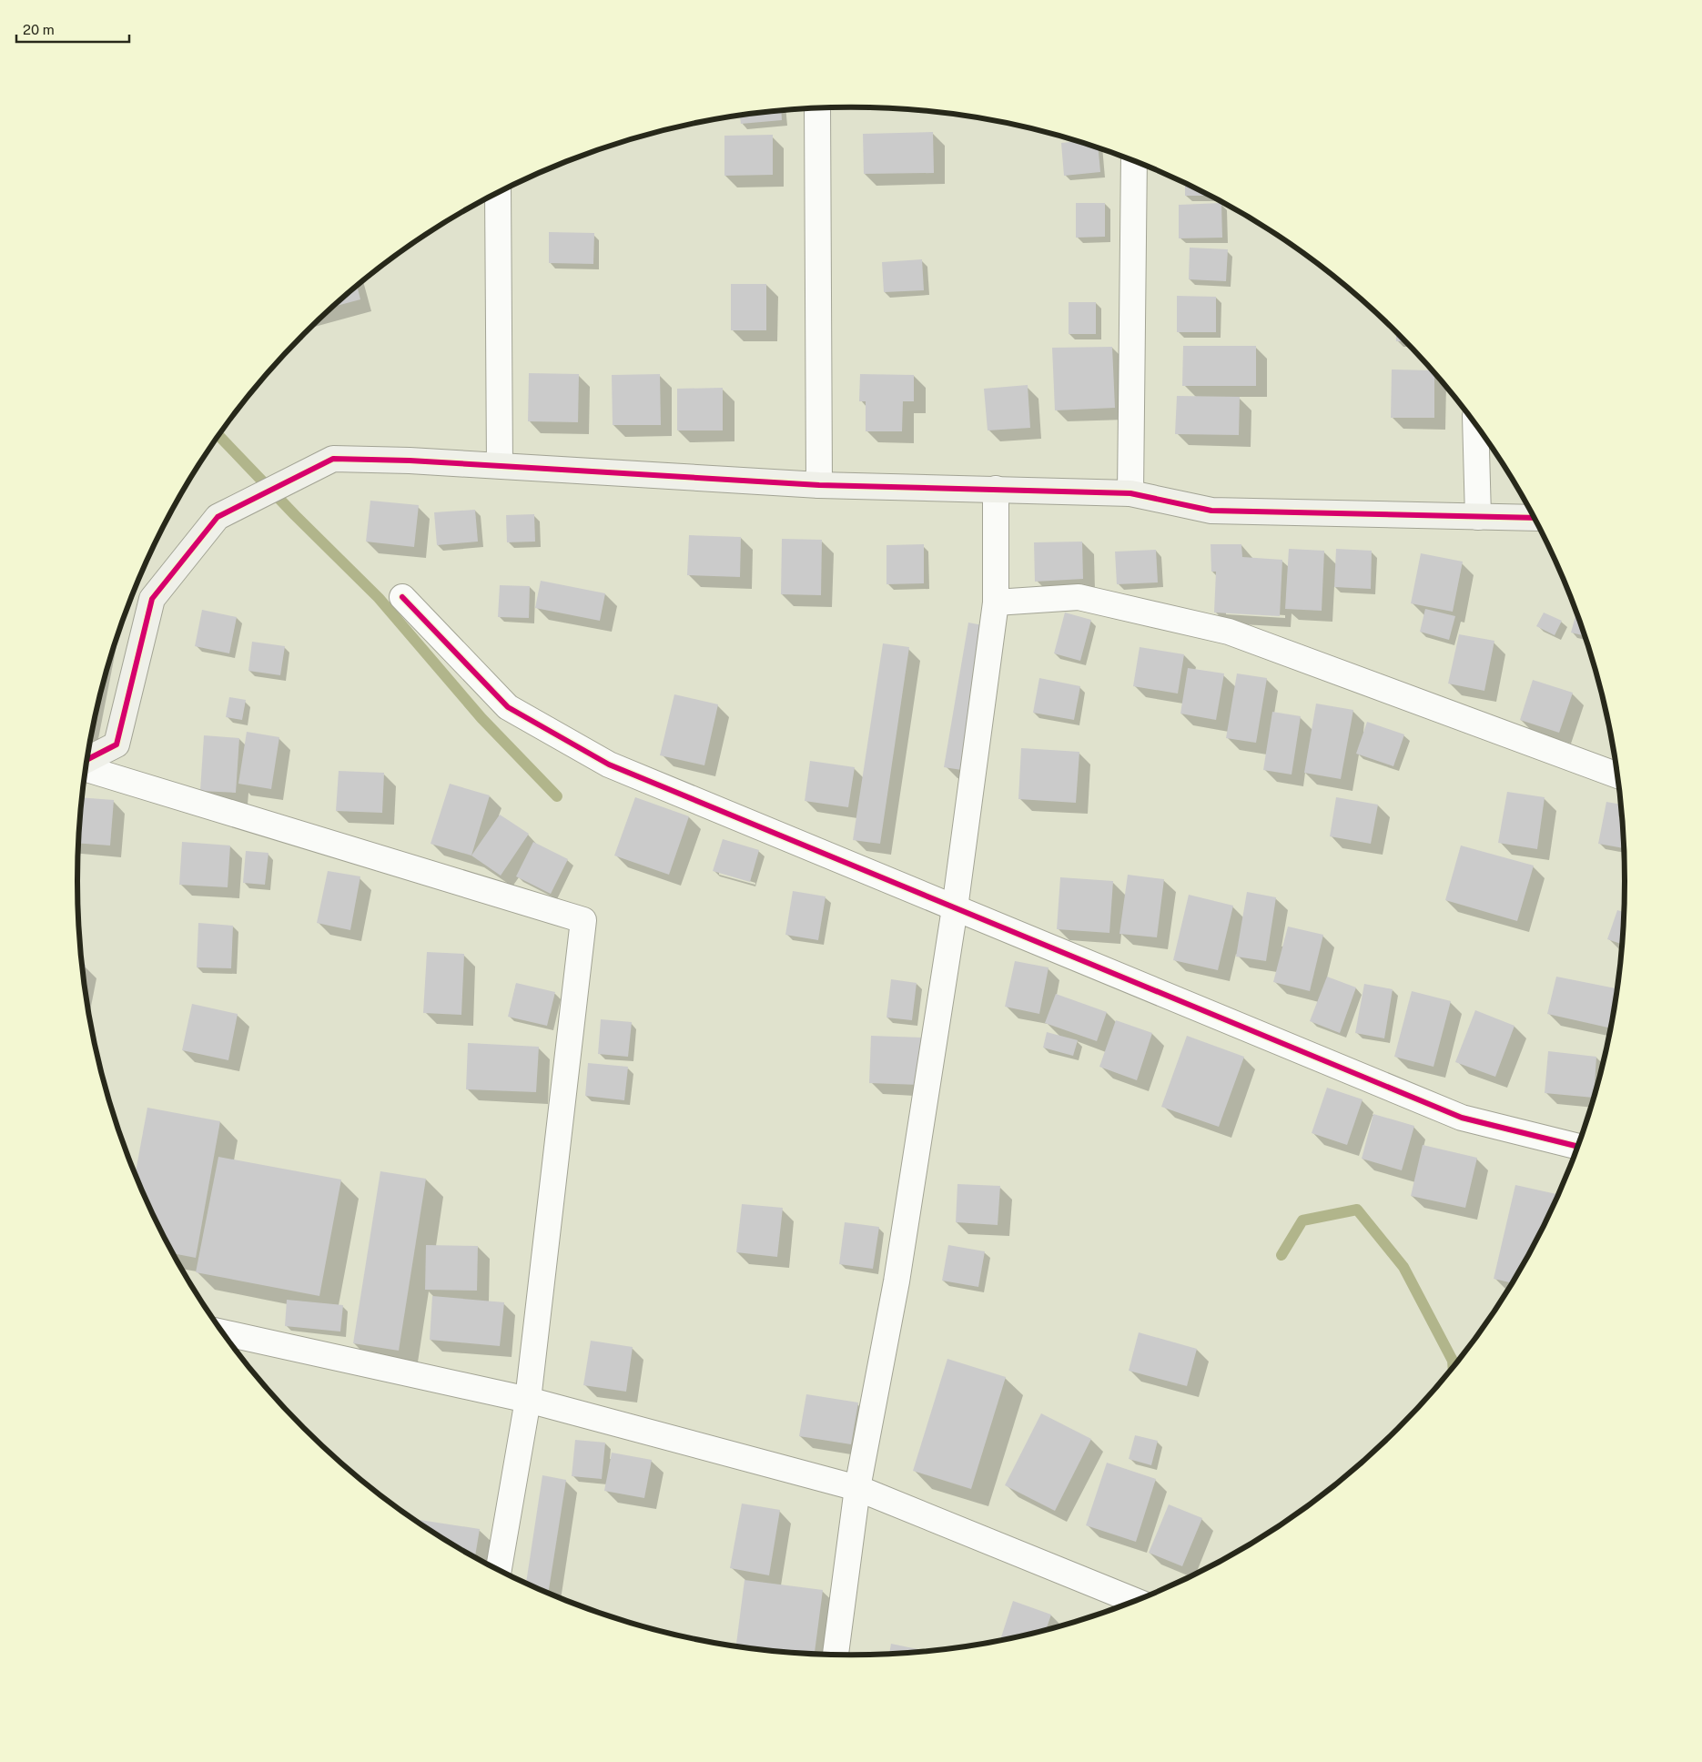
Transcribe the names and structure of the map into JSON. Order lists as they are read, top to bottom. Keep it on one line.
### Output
{"scale_bar":"20 m"}
